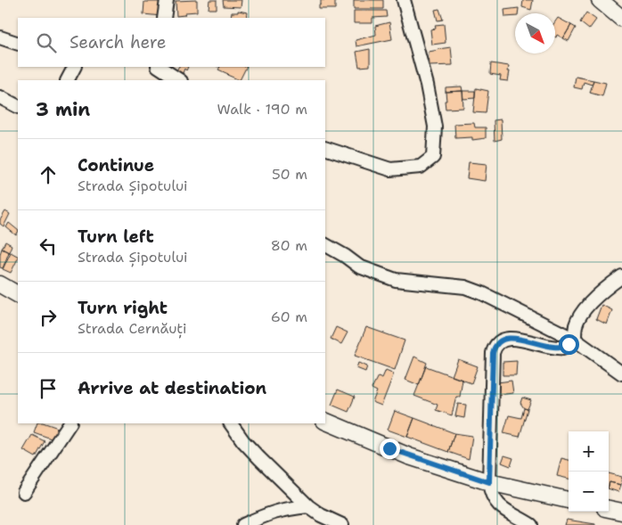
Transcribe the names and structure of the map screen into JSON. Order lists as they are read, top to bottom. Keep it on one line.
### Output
{"north":"bottom right","page":{"search":"Search here","heading":["3 min","Walk · 190 m"],"list":[["Continue","Strada Șipotului","50 m"],["Turn left","Strada Șipotului","80 m"],["Turn right","Strada Cernăuți","60 m"],"Arrive at destination"],"map_buttons":["+","−"]}}
